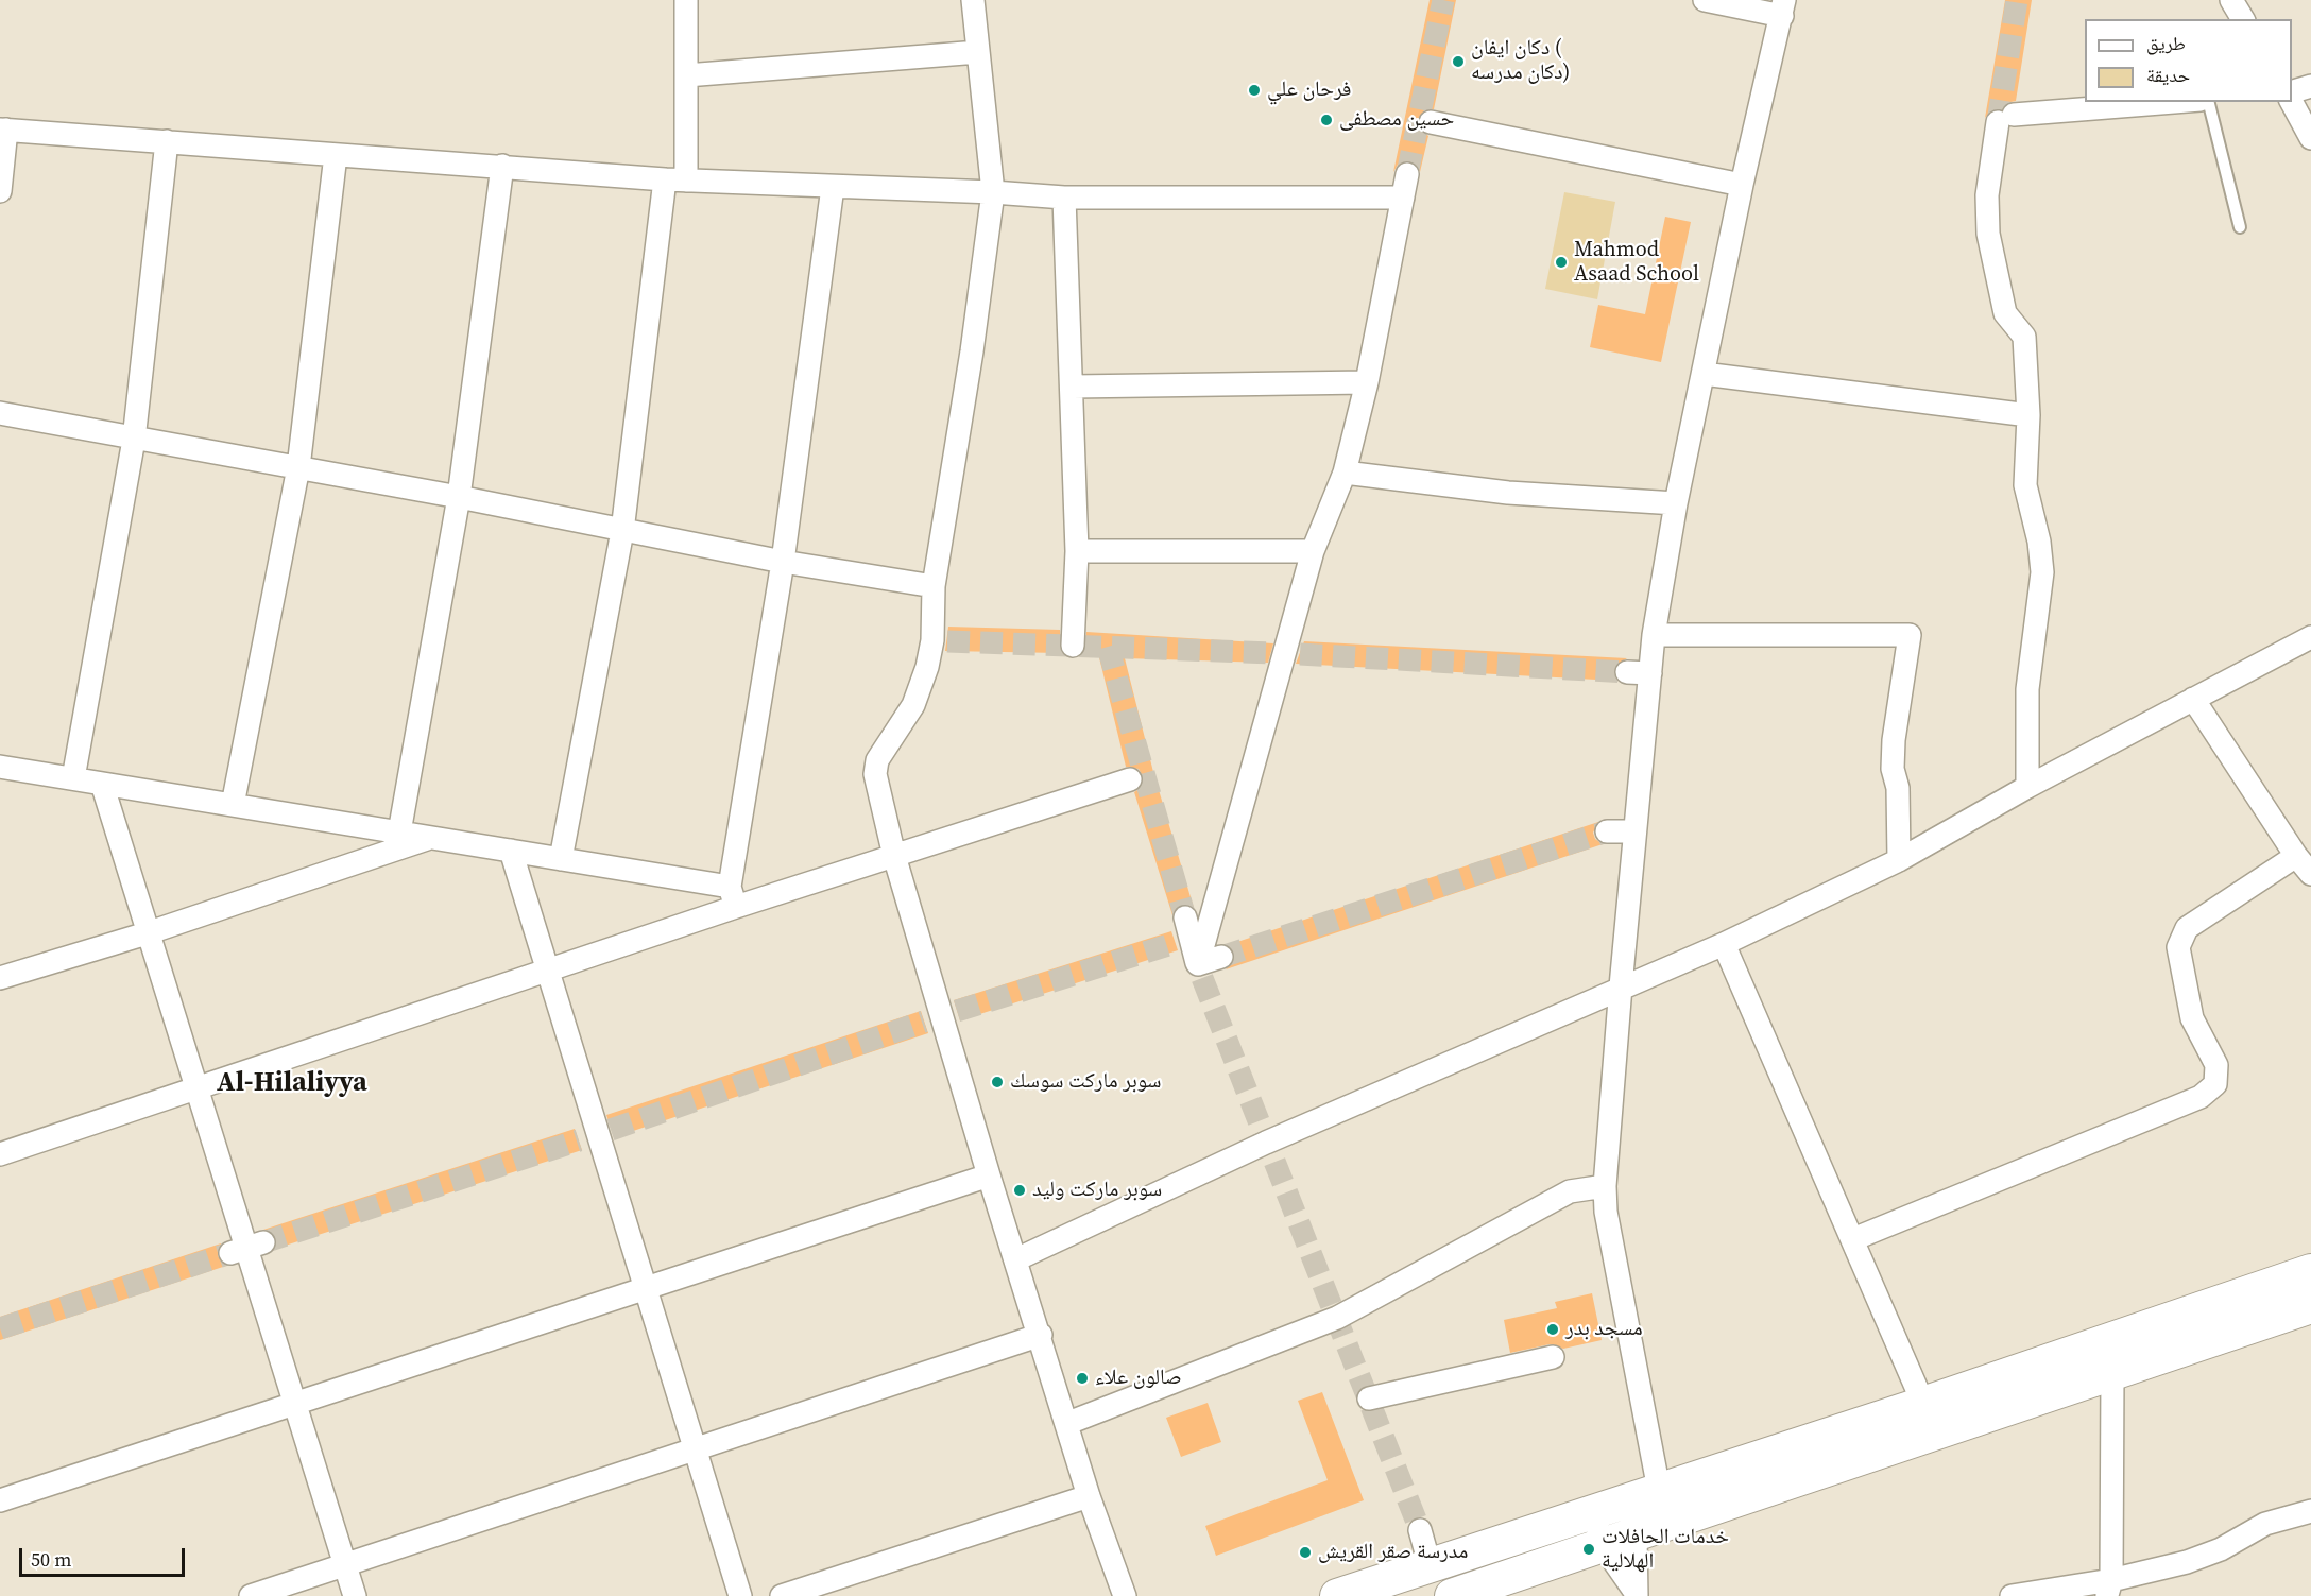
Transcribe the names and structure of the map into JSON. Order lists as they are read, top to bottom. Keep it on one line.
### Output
{"districts":["Al-Hilaliyya"],"places":["دكان ايفان ( دكان مدرسه)","فرحان علي","حسين مصطفى","Mahmod Asaad School","سوبر ماركت سوسك","سوبر ماركت وليد","مسجد بدر","صالون علاء","خدمات الحافلات الهلالية","مدرسة صقر القريش"],"legend":["طريق","حديقة"],"scale_bar":"50 m"}
